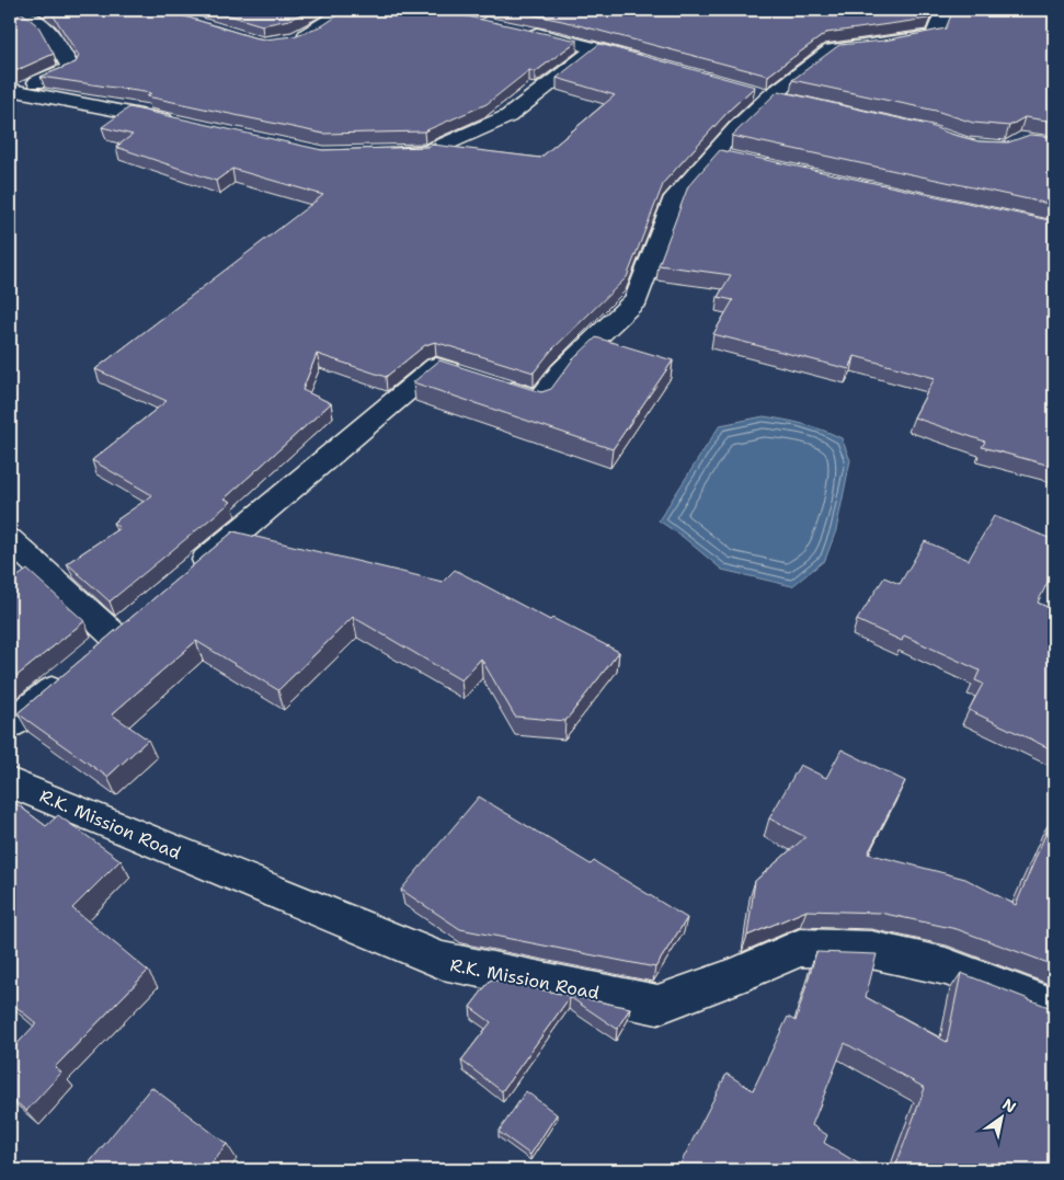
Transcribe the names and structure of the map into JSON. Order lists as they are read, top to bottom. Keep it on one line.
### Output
{"streets":{"street":["R.K. Mission Road"]},"north":"top right"}
